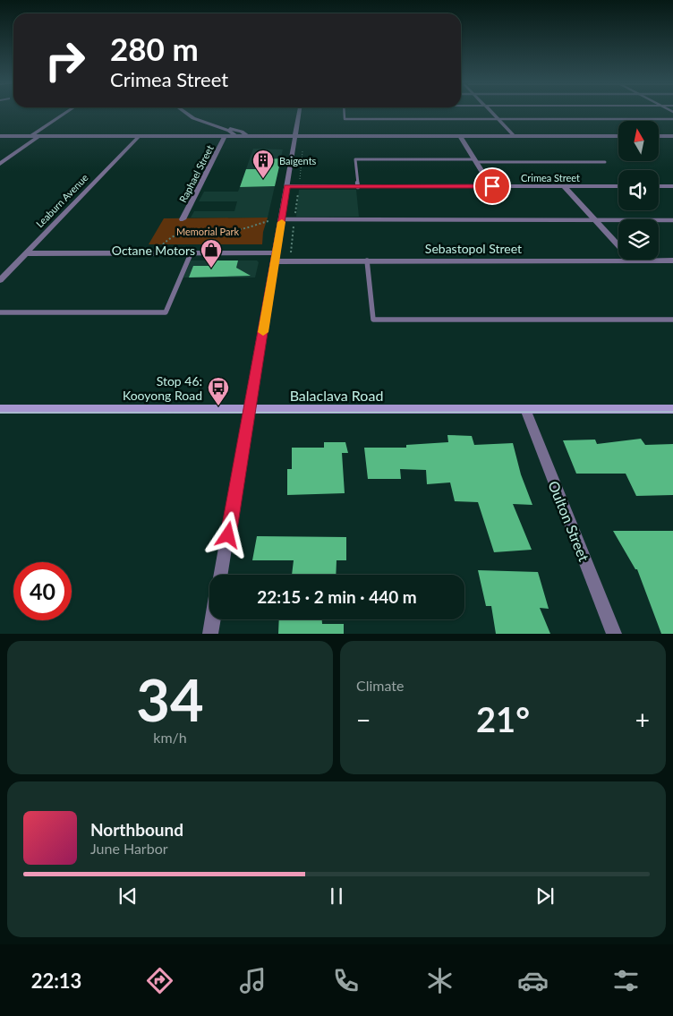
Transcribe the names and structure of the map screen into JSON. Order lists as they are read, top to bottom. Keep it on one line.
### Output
{"streets":{"main road":["Balaclava Road"],"street":["Raphael Street","Crimea Street","Leaburn Avenue","Sebastopol Street","Oulton Street"]},"crossings":[["Leaburn Avenue","Sebastopol Street"],["Balaclava Road","Oulton Street"]],"parks":["Memorial Park"],"places":{"building":["Baigents"],"shop":["Octane Motors"],"bus stop":["Stop 46: Kooyong Road"]},"north":"top","page":{"turn":["280 m","Crimea Street"],"limit":"40","trip":"22:15 · 2 min · 440 m","tile":[["34","km/h"],"Climate"],"heat":["−","21°","+"],"song":["Northbound","June Harbor"],"tabs":"22:13"}}
